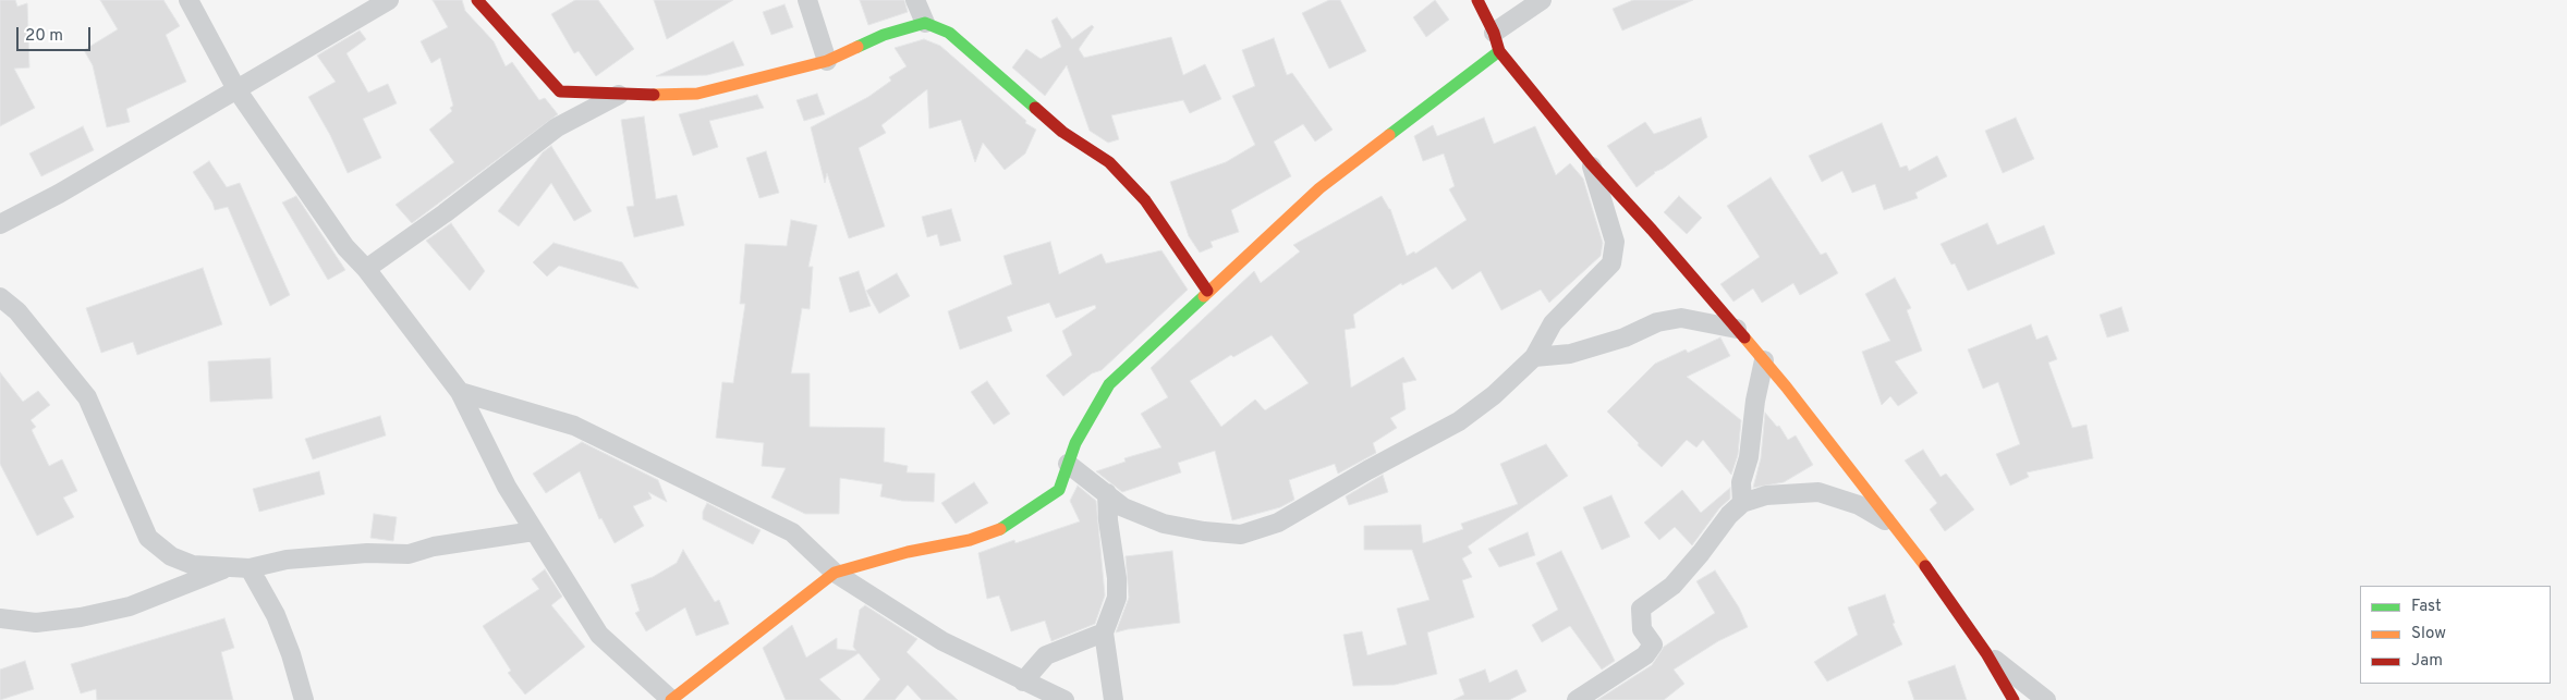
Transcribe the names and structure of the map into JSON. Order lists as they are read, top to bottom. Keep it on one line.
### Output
{"legend":["Fast","Slow","Jam"],"scale_bar":"20 m"}
